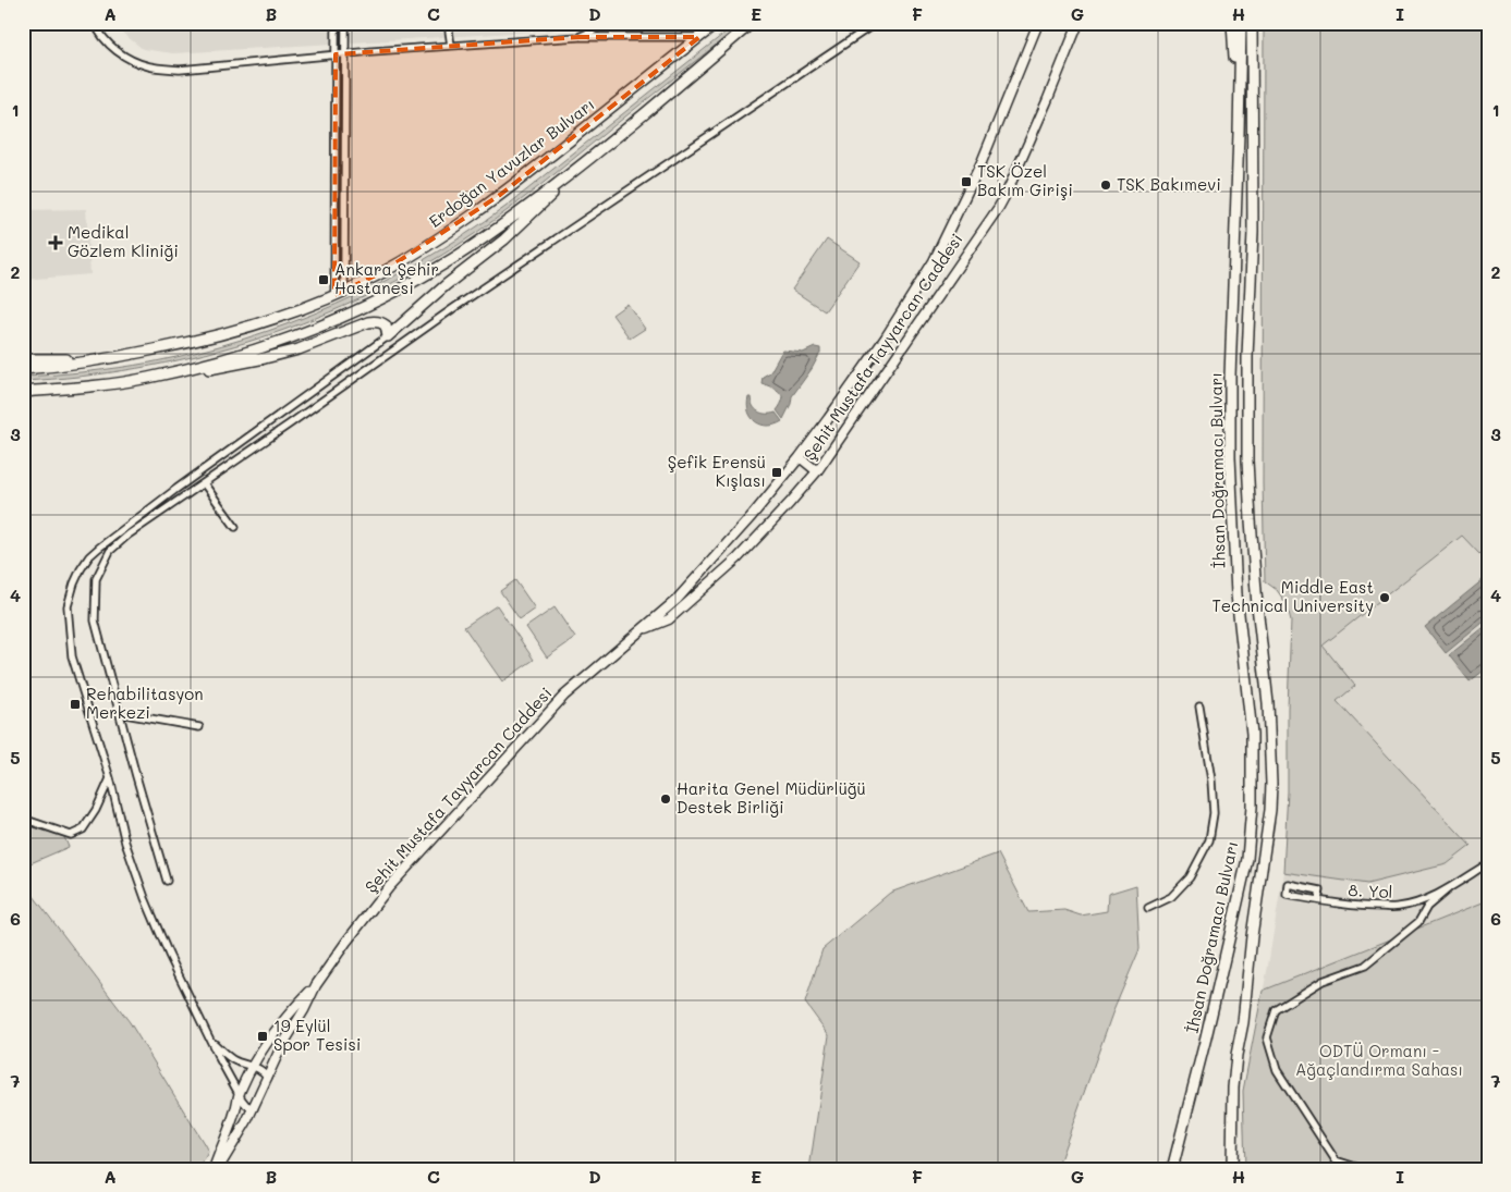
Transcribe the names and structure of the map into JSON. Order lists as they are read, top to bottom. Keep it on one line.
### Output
{"streets":{"main road":["Erdoğan Yavuzlar Bulvarı","Şehit Mustafa Tayyarcan Caddesi","İhsan Doğramacı Bulvarı"],"street":["8. Yol"]},"parks":["ODTÜ Ormanı - Ağaçlandırma Sahası"],"places":{"transit":["TSK Özel Bakım Girişi","Ankara Şehir Hastanesi","Şefik Erensü Kışlası","Rehabilitasyon Merkezi","19 Eylül Spor Tesisi"],"other":["TSK Bakımevi","Middle East Technical University","Harita Genel Müdürlüğü Destek Birliği"],"health":["Medikal Gözlem Kliniği"]},"grid":{"columns":["A","B","C","D","E","F","G","H","I"],"rows":["1","2","3","4","5","6","7"]}}
